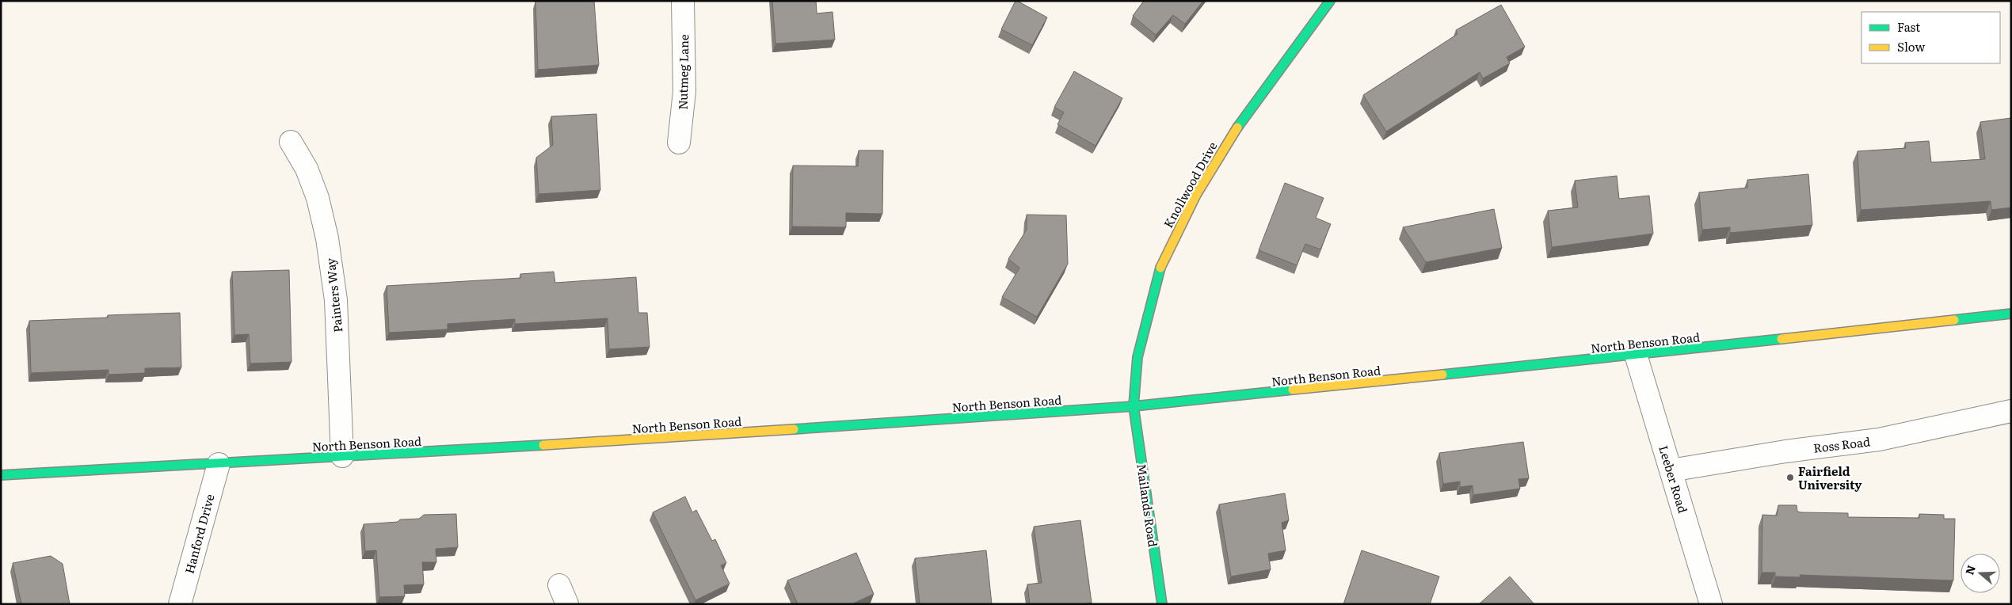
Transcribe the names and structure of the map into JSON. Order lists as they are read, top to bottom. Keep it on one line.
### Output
{"streets":{"main road":["Knollwood Drive","North Benson Road","Mailands Road"],"street":["Nutmeg Lane","Painters Way","Ross Road","Leeber Road","Hanford Drive"]},"crossings":[["Knollwood Drive","North Benson Road"],["Knollwood Drive","Mailands Road"],["Painters Way","North Benson Road"],["North Benson Road","Leeber Road"],["North Benson Road","Mailands Road"],["North Benson Road","Hanford Drive"],["Ross Road","Leeber Road"]],"places":["Fairfield University"],"legend":["Fast","Slow"],"north":"left"}
